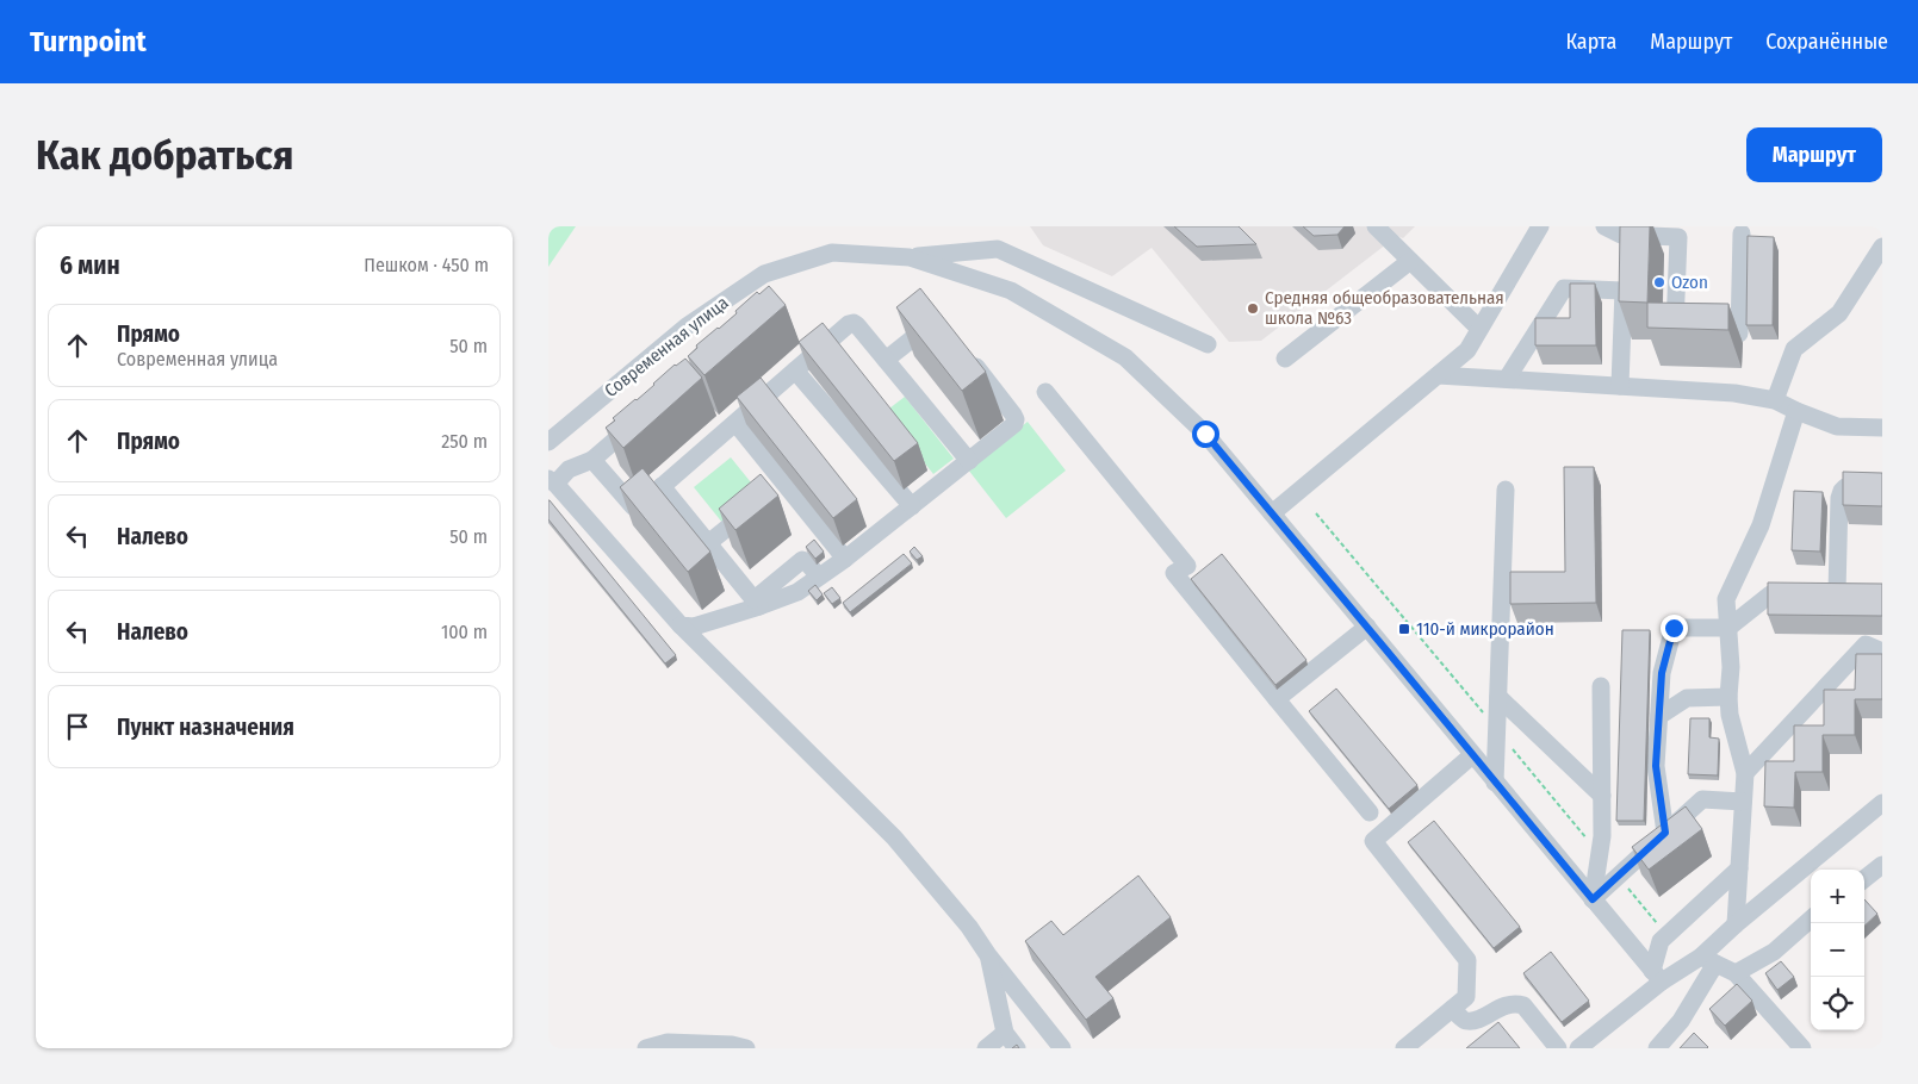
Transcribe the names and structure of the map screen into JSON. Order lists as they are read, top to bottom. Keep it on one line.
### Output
{"streets":{"street":["Современная улица"]},"places":{"other":["Ozon","Средняя общеобразовательная школа №63"],"transit":["110-й микрорайон"]},"page":{"header":"Turnpoint","nav":["Карта","Маршрут","Сохранённые"],"buttons":"Маршрут","title":"Как добраться","heading":["6 мин","Пешком · 450 m"],"list":[["Прямо","Современная улица","50 m"],["Прямо","250 m"],["Налево","50 m"],["Налево","100 m"],"Пункт назначения"],"map_buttons":["+","−"]}}
